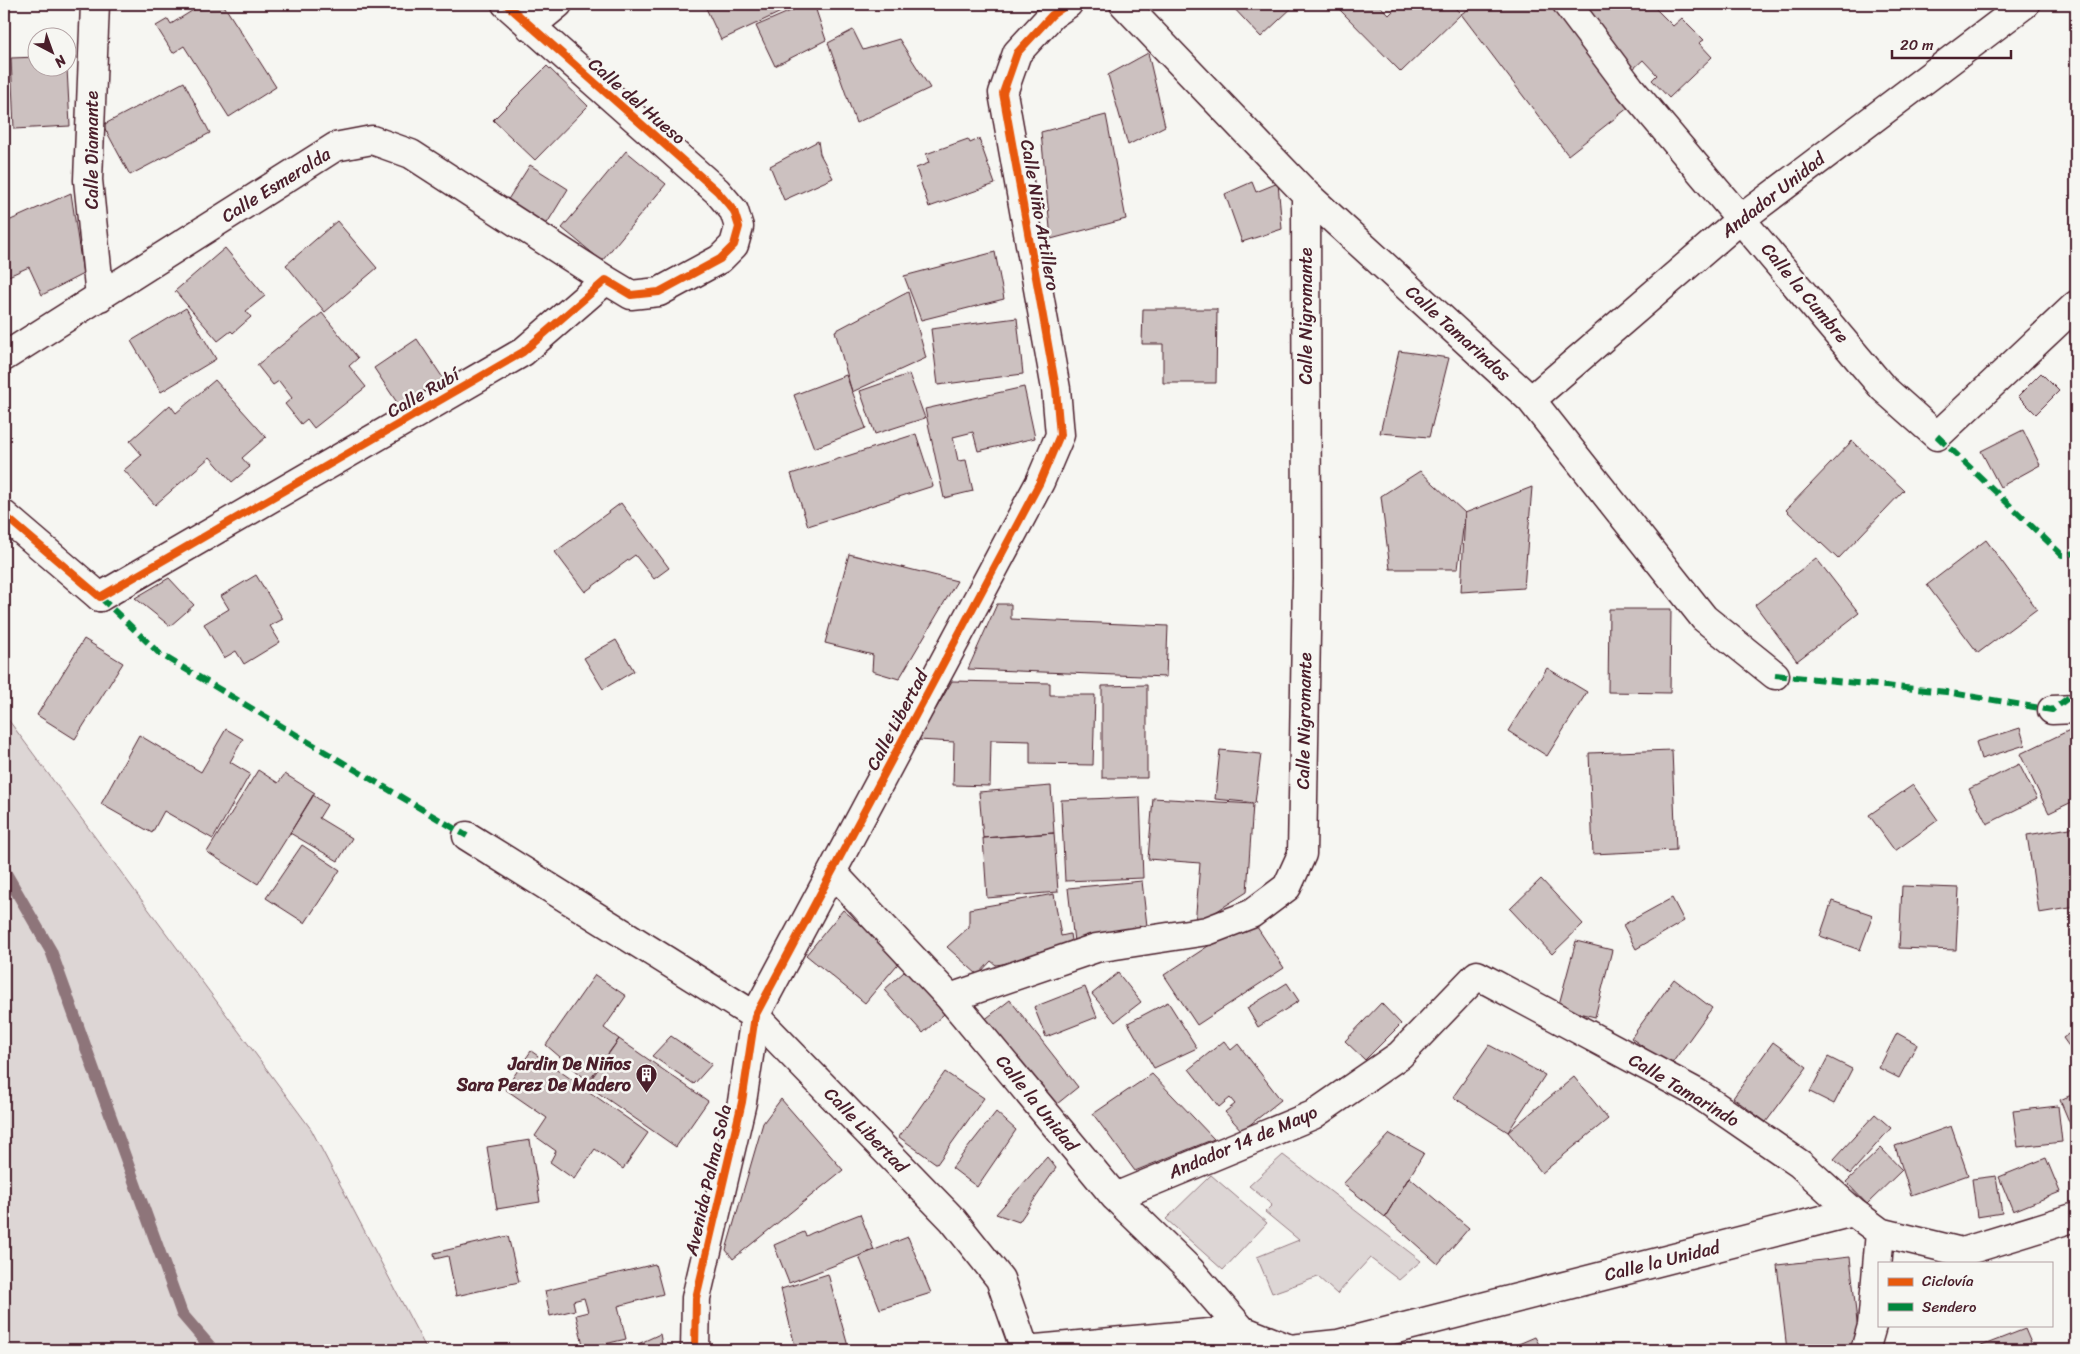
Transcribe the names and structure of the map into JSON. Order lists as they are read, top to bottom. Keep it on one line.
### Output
{"streets":{"street":["Calle del Hueso","Calle Diamante","Calle Esmeralda","Andador Unidad","Calle Niño Artillero","Calle la Cumbre","Calle Nigromante","Calle Tamarindos","Calle Rubí","Calle Libertad","Calle Tamarindo","Calle la Unidad","Andador 14 de Mayo","Avenida Palma Sola"]},"crossings":[["Calle del Hueso","Calle Esmeralda"],["Calle del Hueso","Calle Rubí"],["Calle Diamante","Calle Esmeralda"],["Calle Esmeralda","Calle Rubí"],["Andador Unidad","Calle la Cumbre"],["Andador Unidad","Calle Tamarindos"],["Calle Niño Artillero","Calle Libertad"],["Calle Nigromante","Calle Tamarindos"],["Calle Nigromante","Calle la Unidad"],["Calle Libertad","Calle la Unidad"],["Calle Libertad","Avenida Palma Sola"],["Calle Tamarindo","Calle la Unidad"],["Calle Tamarindo","Andador 14 de Mayo"],["Calle la Unidad","Andador 14 de Mayo"]],"places":{"building":["Jardin De Niños Sara Perez De Madero"]},"legend":["Ciclovía","Sendero"],"scale_bar":"20 m","north":"bottom right"}
